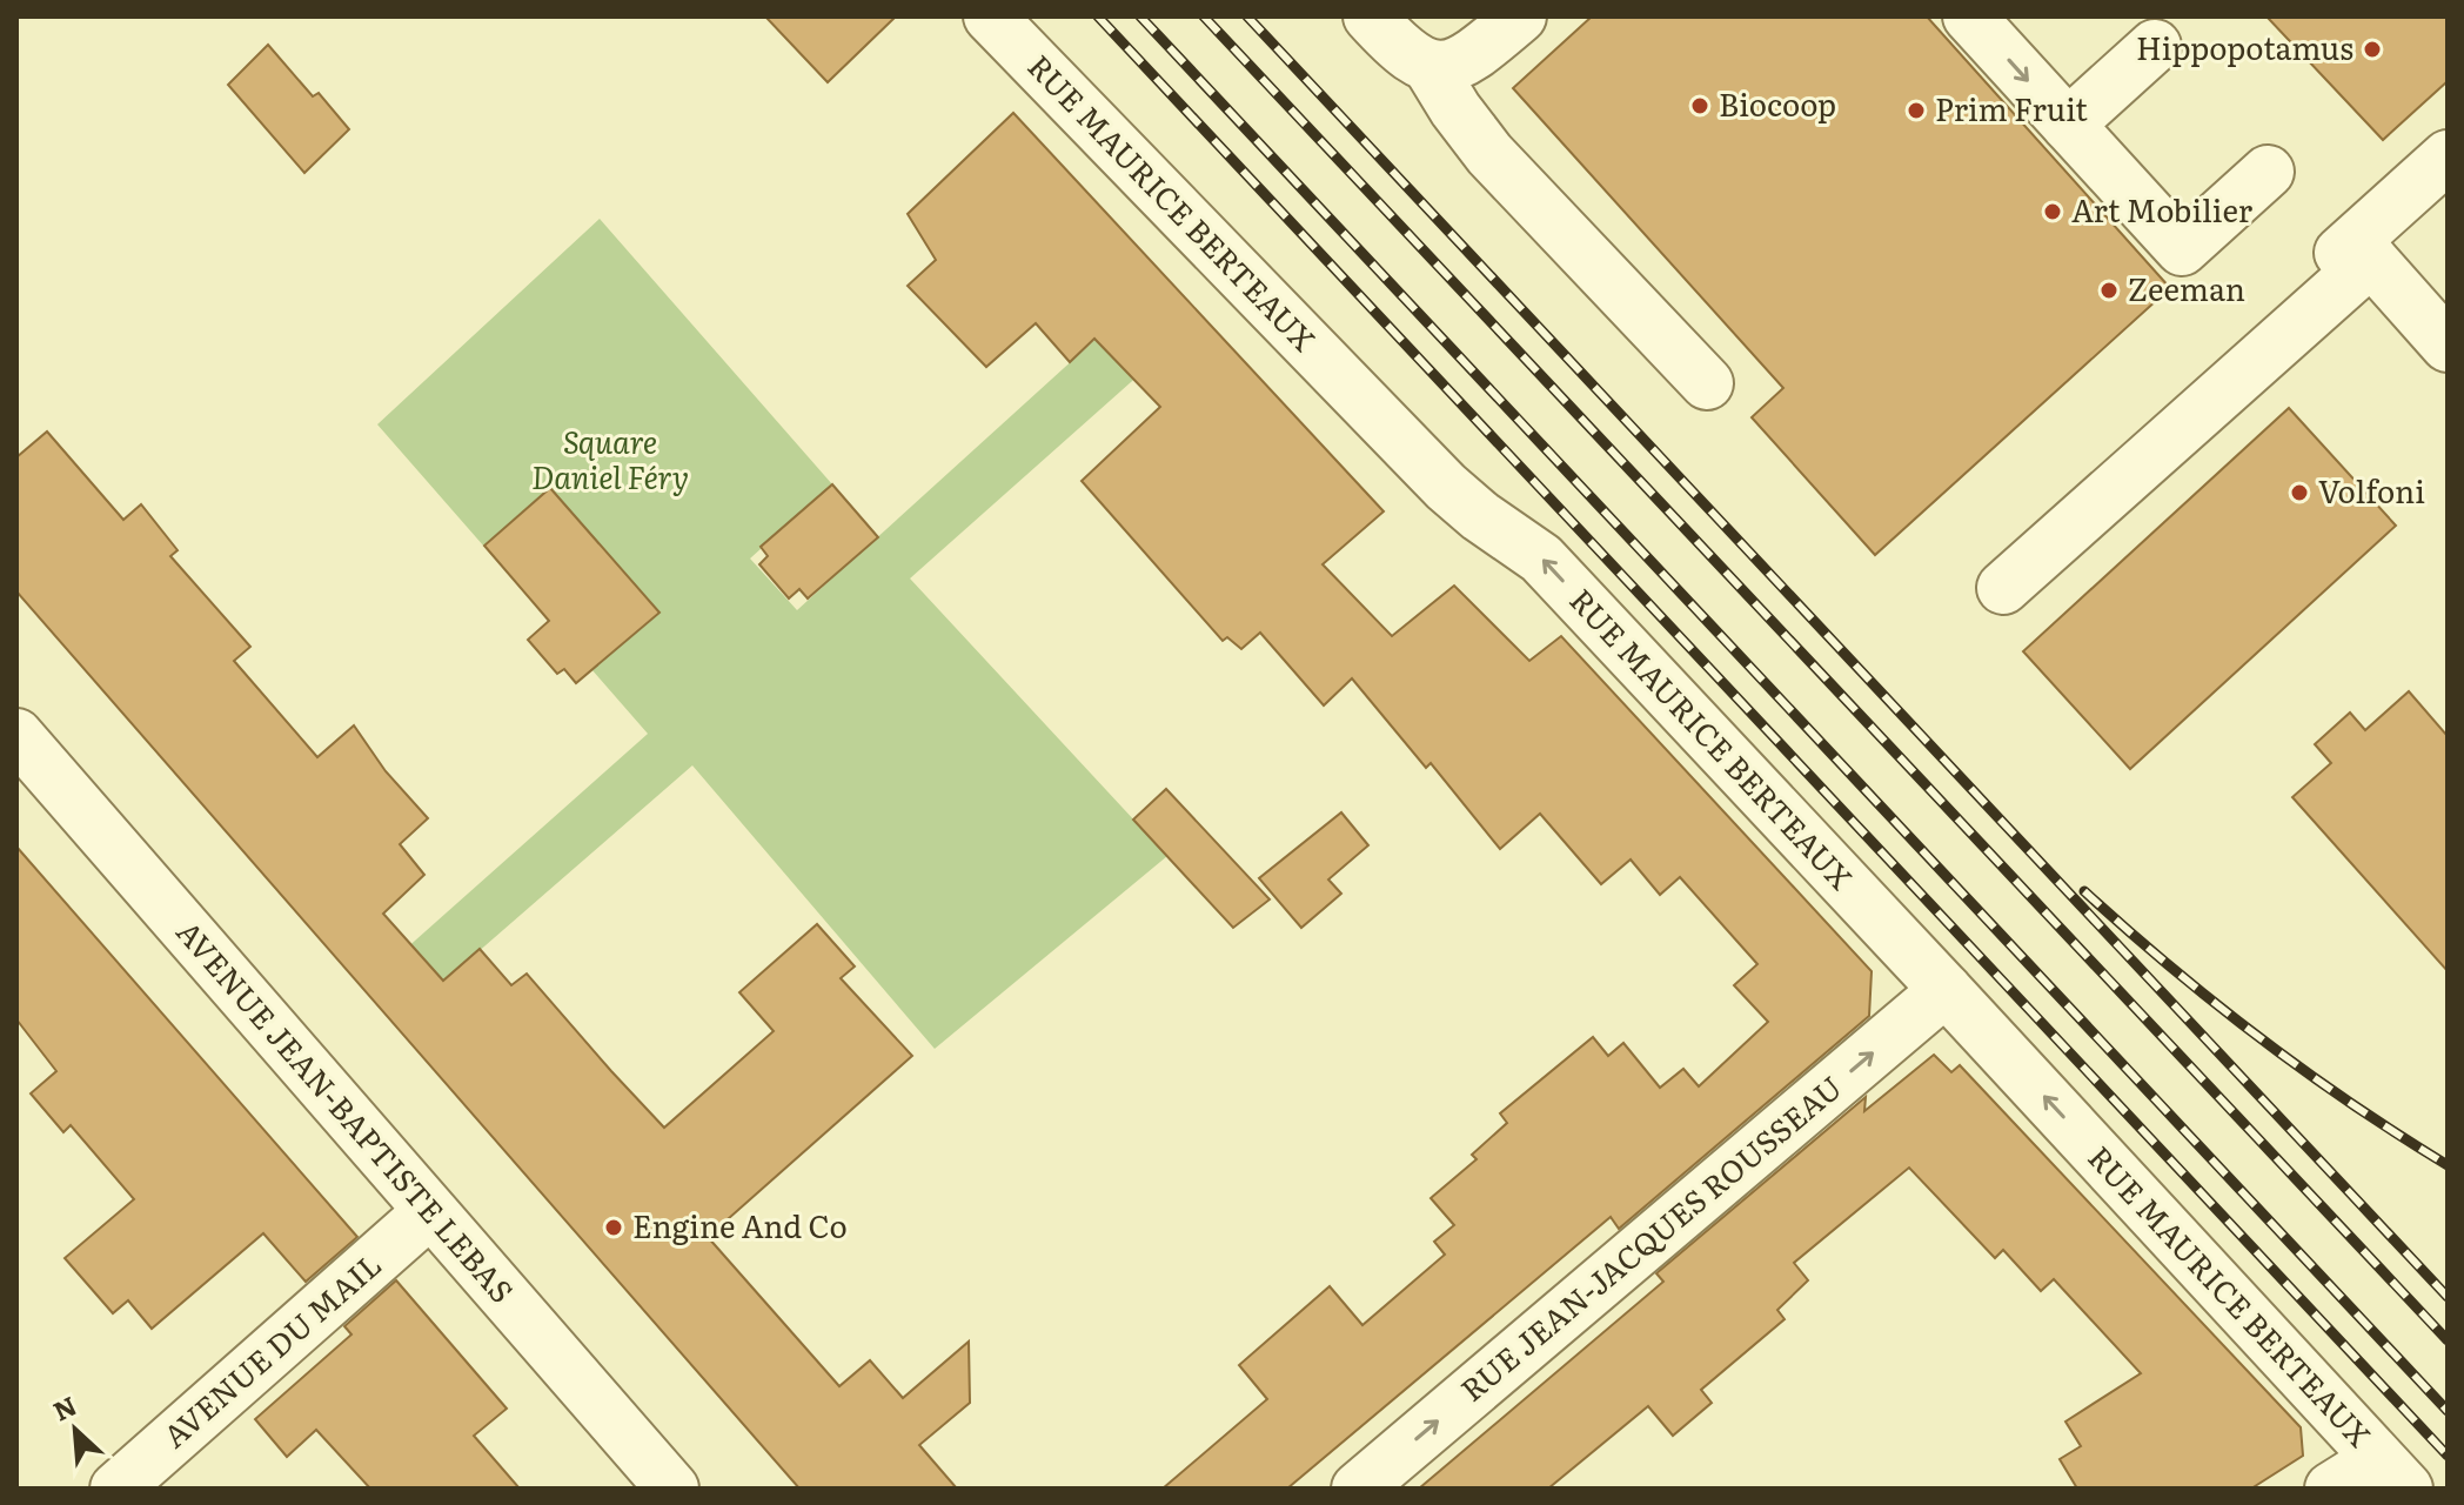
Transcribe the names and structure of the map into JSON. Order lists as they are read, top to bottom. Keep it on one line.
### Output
{"streets":{"street":["RUE MAURICE BERTEAUX","AVENUE JEAN-BAPTISTE LEBAS","RUE JEAN-JACQUES ROUSSEAU","AVENUE DU MAIL"]},"crossings":[["RUE MAURICE BERTEAUX","RUE JEAN-JACQUES ROUSSEAU"],["AVENUE JEAN-BAPTISTE LEBAS","AVENUE DU MAIL"]],"one_way":["RUE MAURICE BERTEAUX","RUE JEAN-JACQUES ROUSSEAU"],"parks":["Square Daniel Féry"],"places":["Hippopotamus","Biocoop","Prim Fruit","Art Mobilier","Zeeman","Volfoni","Engine And Co"],"north":"top left"}
